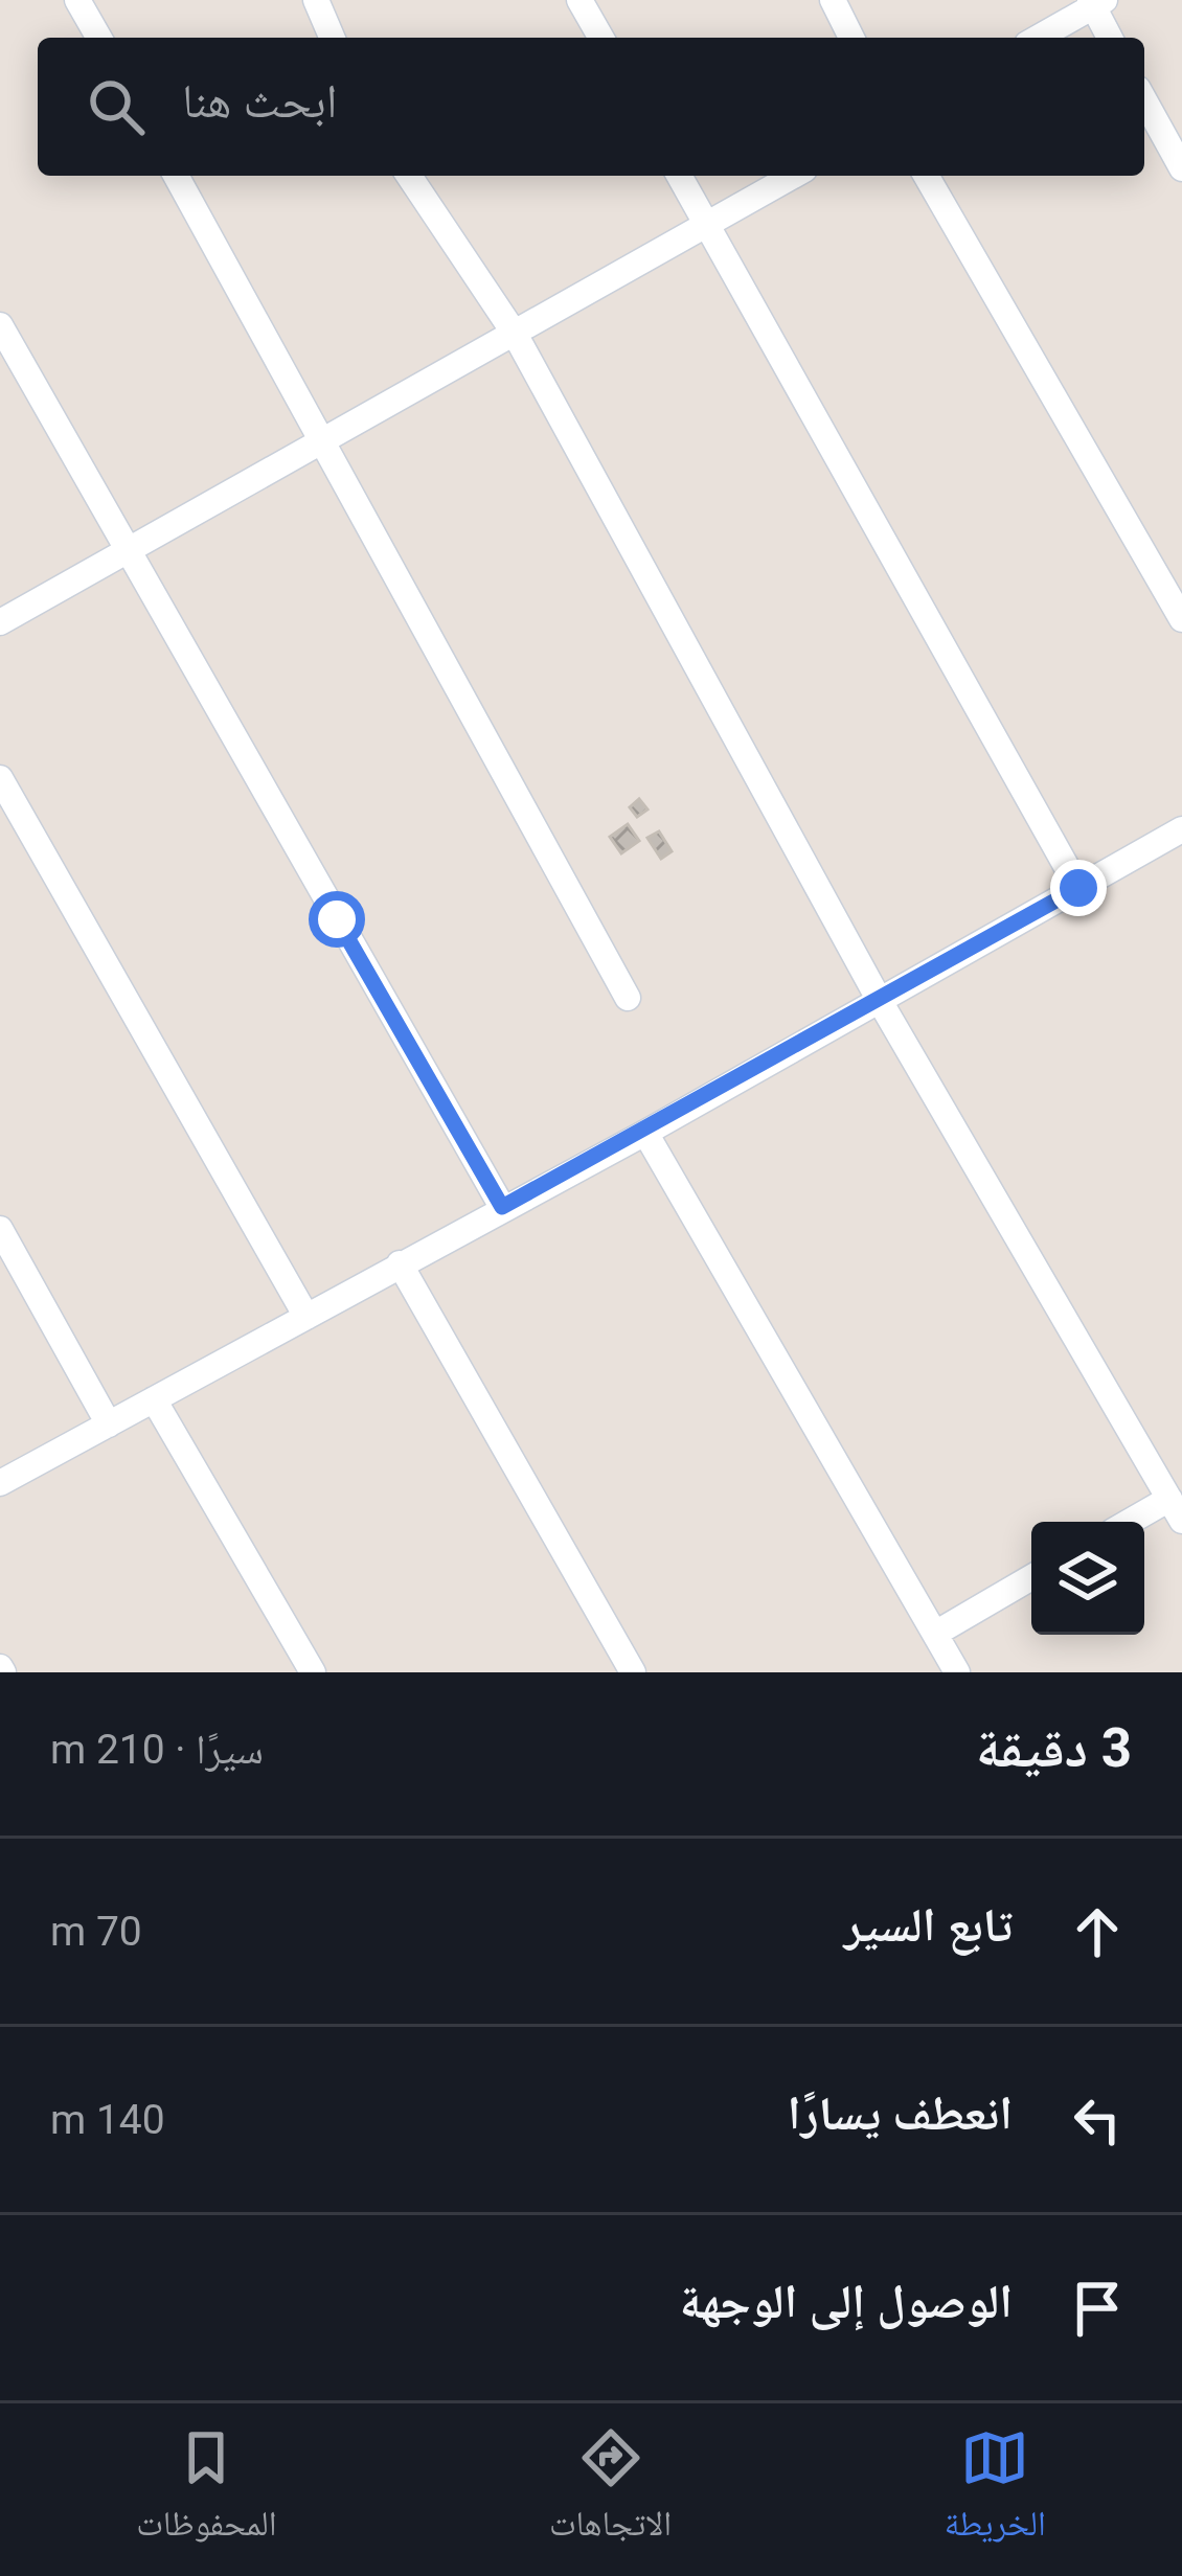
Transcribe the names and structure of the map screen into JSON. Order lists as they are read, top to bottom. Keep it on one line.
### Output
{"page":{"search":"ابحث هنا","heading":["3 دقيقة","سيرًا · 210 m"],"list":[["تابع السير","70 m"],["انعطف يسارًا","140 m"],"الوصول إلى الوجهة"],"nav":["الخريطة","الاتجاهات","المحفوظات"]}}
